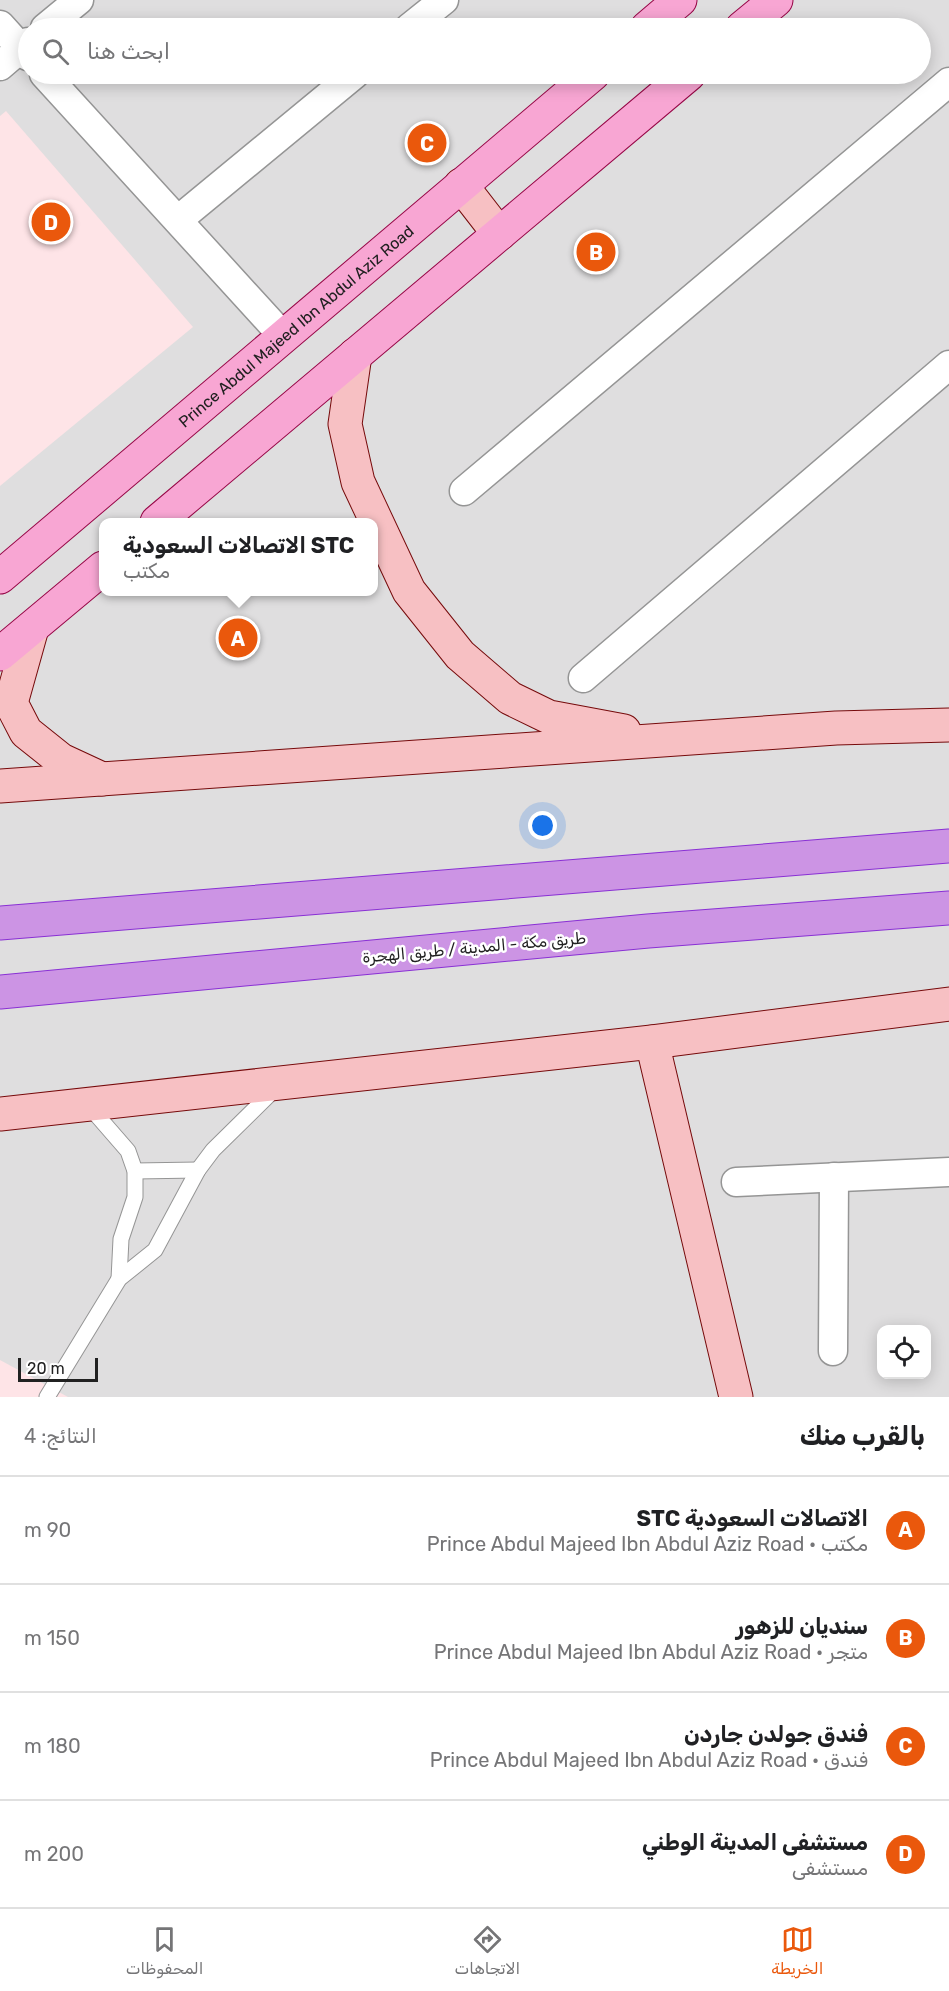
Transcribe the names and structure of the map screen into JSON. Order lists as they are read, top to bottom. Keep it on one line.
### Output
{"streets":{"highway":["طريق مكة - المدينة / طريق الهجرة"],"main road":["Prince Abdul Majeed Ibn Abdul Aziz Road"]},"scale_bar":"20 m","page":{"search":"ابحث هنا","pins":["C","D","B","A"],"popup":["الاتصالات السعودية STC","مكتب"],"scale":"20 m","heading":["بالقرب منك","النتائج: 4"],"list":[{"mark":"A","name":"الاتصالات السعودية STC","note":"مكتب · Prince Abdul Majeed Ibn Abdul Aziz Road","value":"90 m"},{"mark":"B","name":"سنديان للزهور","note":"متجر · Prince Abdul Majeed Ibn Abdul Aziz Road","value":"150 m"},{"mark":"C","name":"فندق جولدن جاردن","note":"فندق · Prince Abdul Majeed Ibn Abdul Aziz Road","value":"180 m"},{"mark":"D","name":"مستشفى المدينة الوطني","note":"مستشفى","value":"200 m"}],"nav":["الخريطة","الاتجاهات","المحفوظات"]}}
